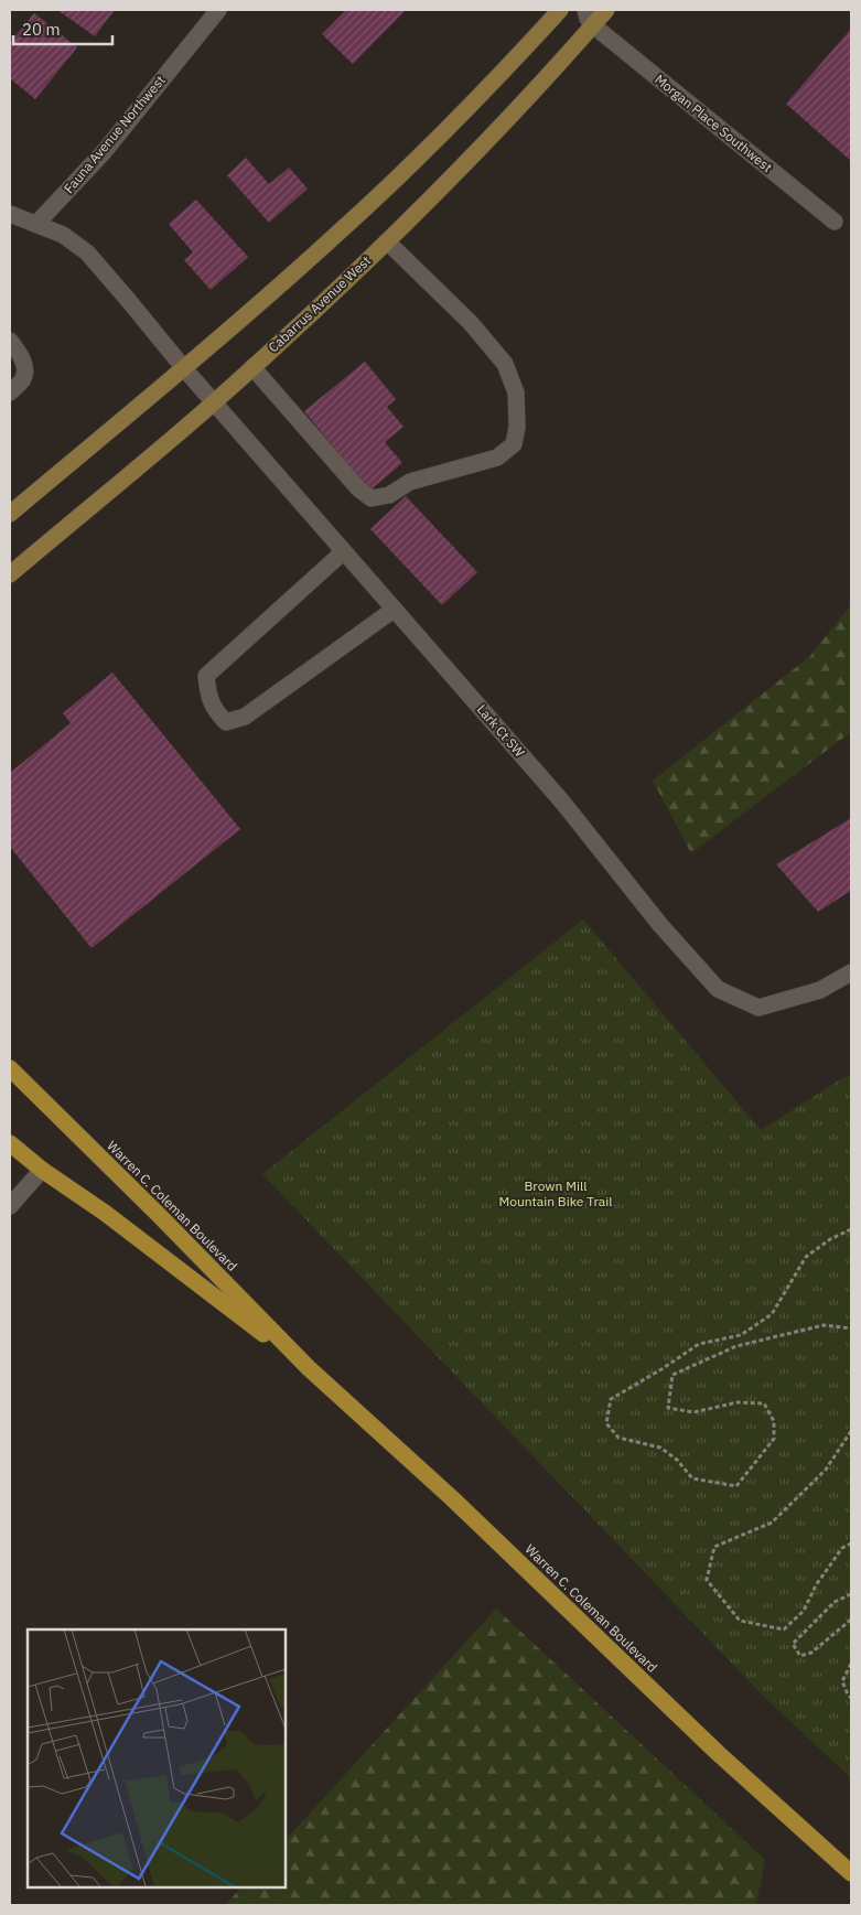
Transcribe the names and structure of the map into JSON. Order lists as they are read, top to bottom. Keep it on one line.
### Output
{"streets":{"highway":["Warren C. Coleman Boulevard"],"main road":["Cabarrus Avenue West"],"street":["Morgan Place Southwest","Fauna Avenue Northwest","Lark Ct SW"]},"crossings":[["Morgan Place Southwest","Cabarrus Avenue West"],["Cabarrus Avenue West","Lark Ct SW"]],"parks":["Brown Mill Mountain Bike Trail"],"scale_bar":"20 m"}
